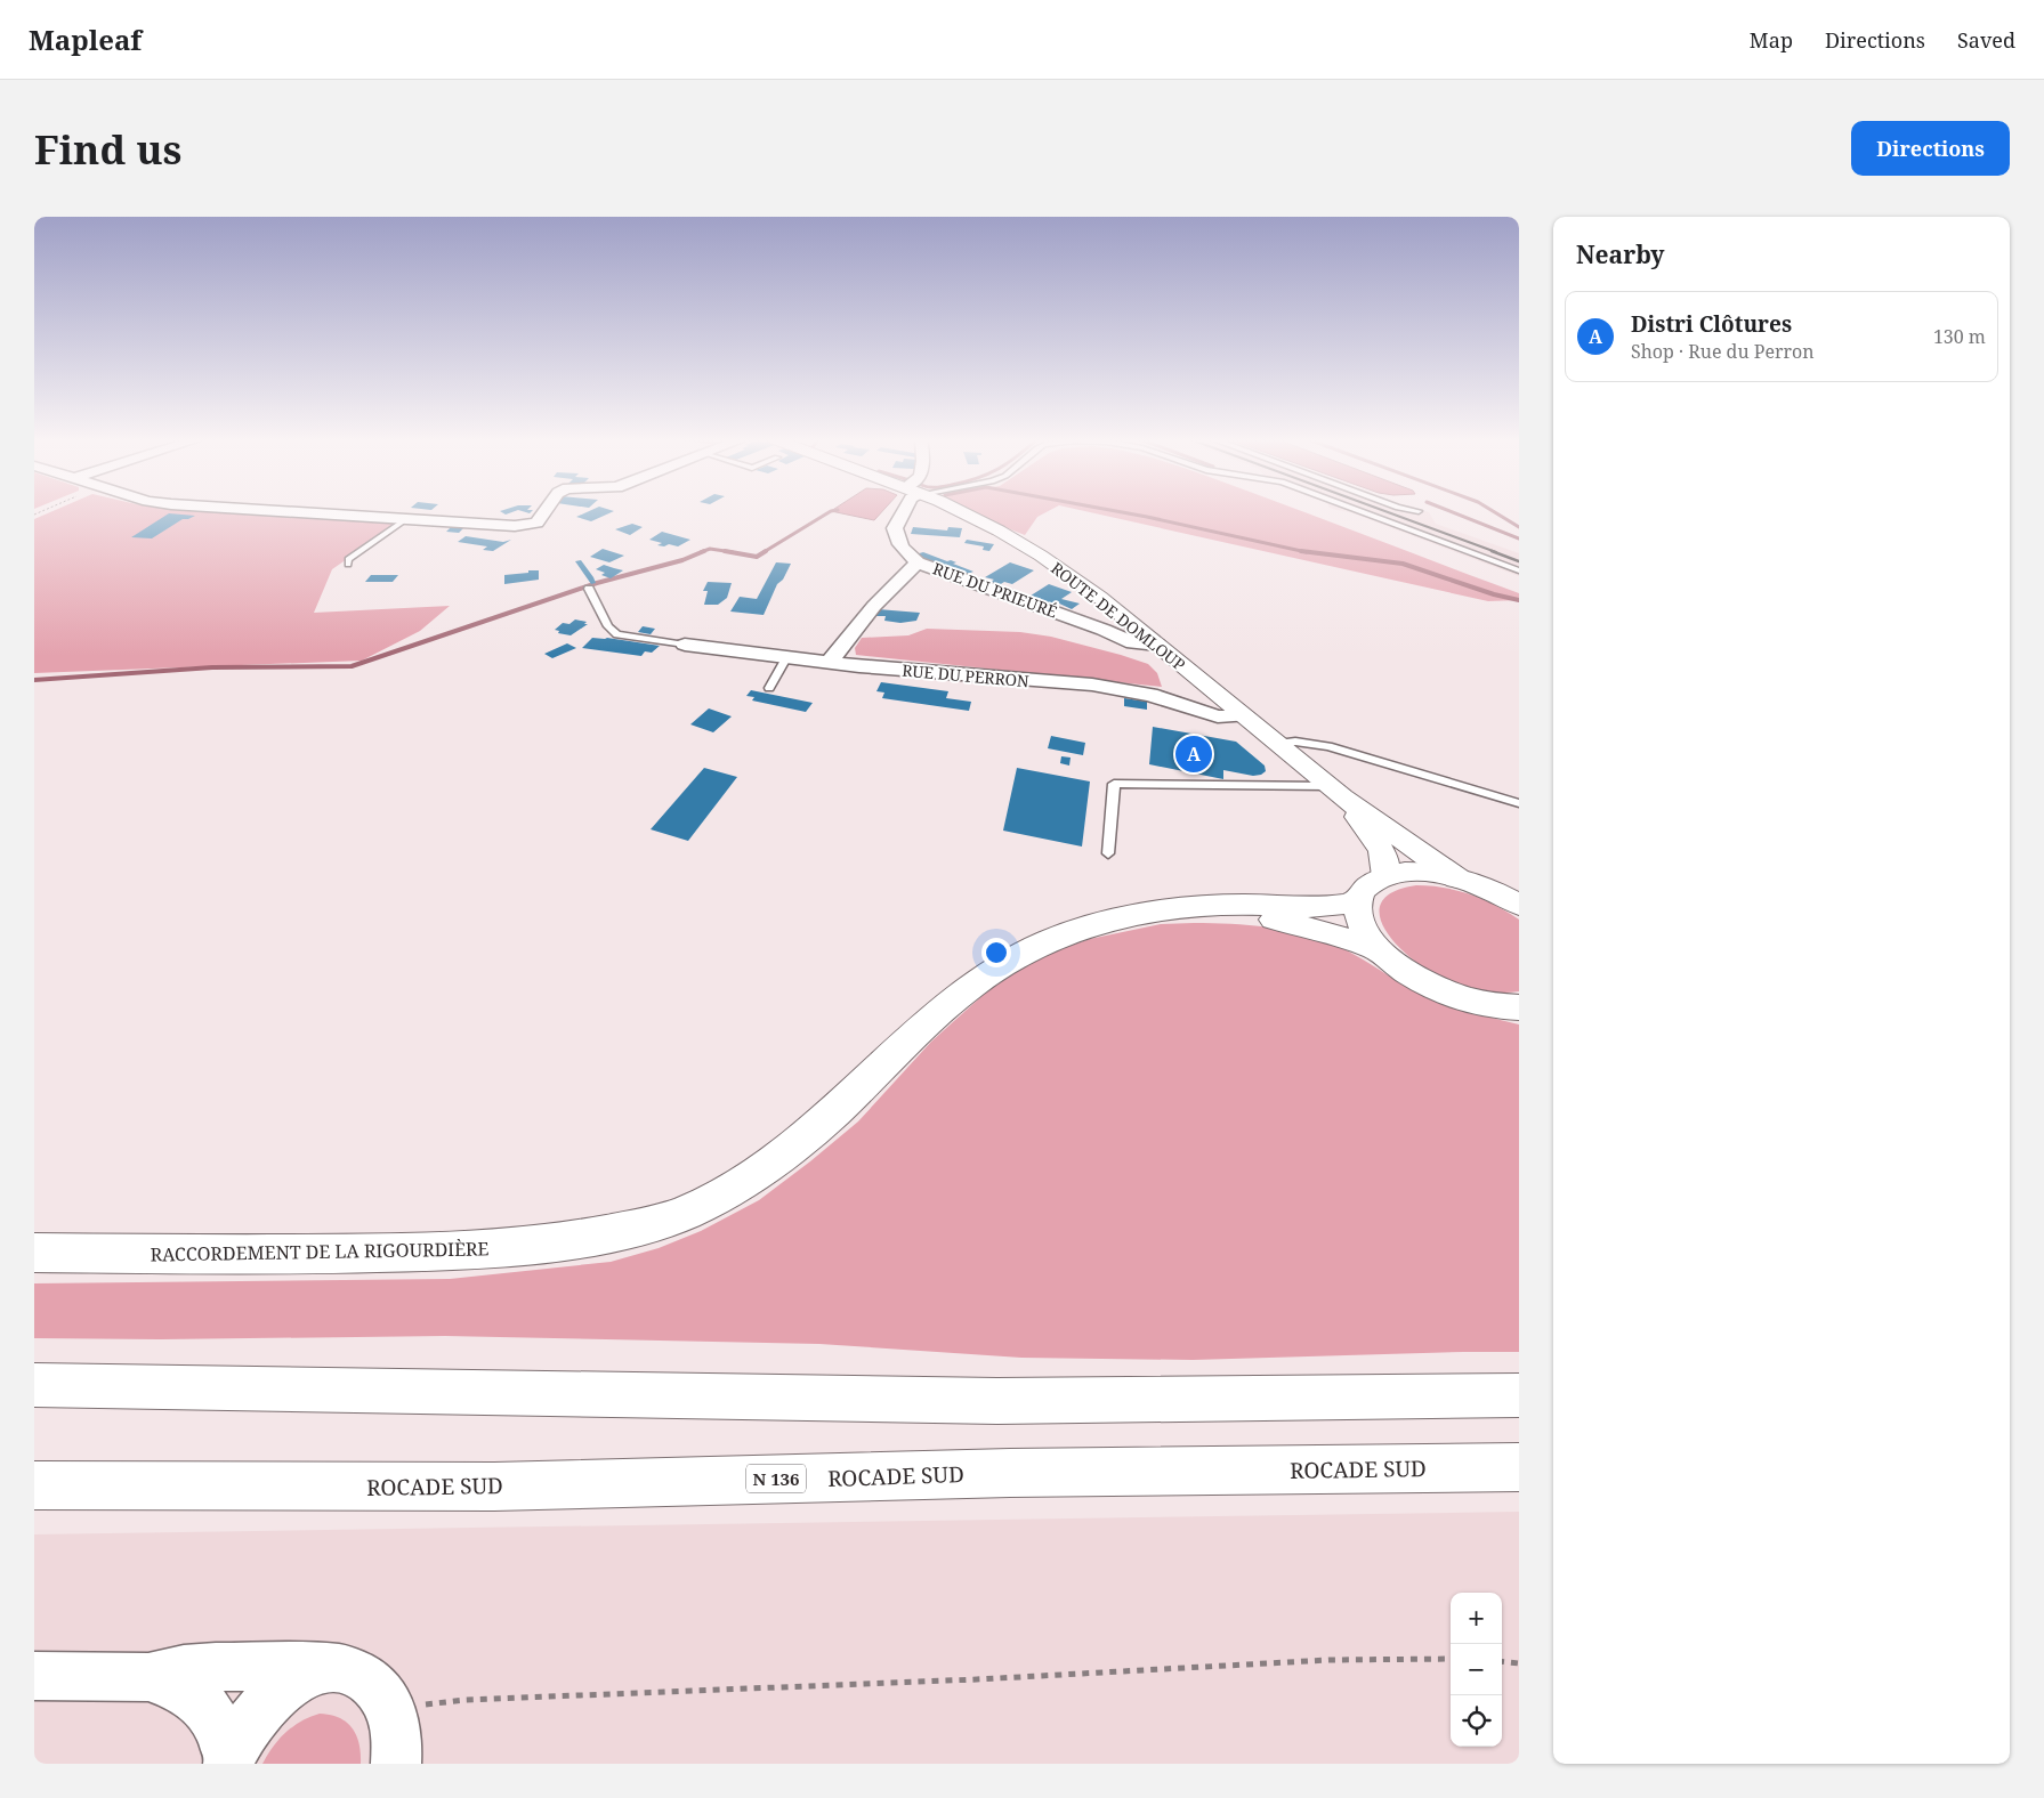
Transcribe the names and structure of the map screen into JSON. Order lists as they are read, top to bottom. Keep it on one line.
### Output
{"streets":{"main road":["ROUTE DE DOMLOUP","RACCORDEMENT DE LA RIGOURDIÈRE","ROCADE SUD","N 136"],"street":["RUE DU PRIEURÉ","RUE DU PERRON"]},"crossings":[["RUE DU PRIEURÉ","ROUTE DE DOMLOUP"],["ROUTE DE DOMLOUP","RUE DU PERRON"]],"page":{"header":"Mapleaf","nav":["Map","Directions","Saved"],"buttons":"Directions","title":"Find us","heading":"Nearby","list":[{"mark":"A","name":"Distri Clôtures","note":"Shop · Rue du Perron","value":"130 m"}],"pins":"A","map_buttons":["+","−"]}}
